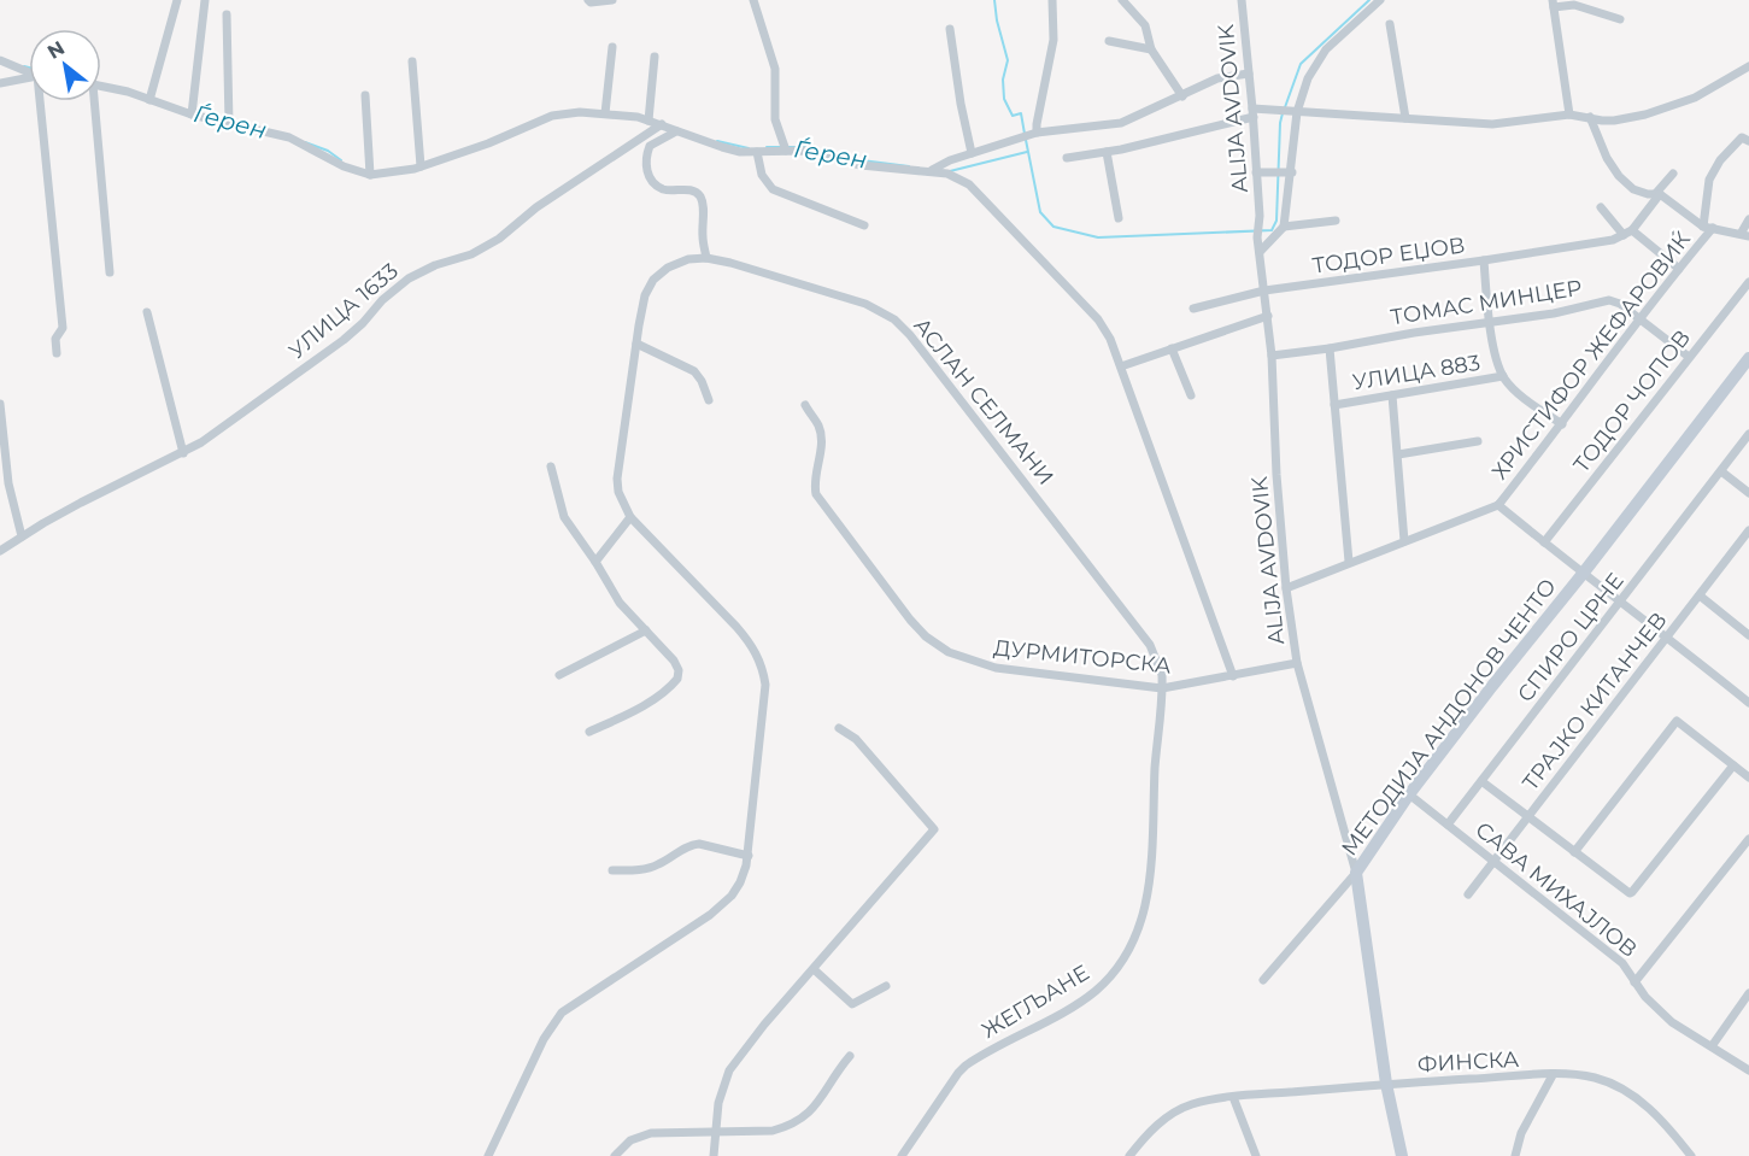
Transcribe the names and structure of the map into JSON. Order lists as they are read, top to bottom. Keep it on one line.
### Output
{"streets":{"main road":["МЕТОДИЈА АНДОНОВ ЧЕНТО"],"street":["ALIJA AVDOVIK","ТОДОР ЕЏОВ","ТОМАС МИНЦЕР","УЛИЦА 1633","ХРИСТИФОР ЖЕФАРОВИЌ","УЛИЦА 883","АСЛАН СЕЛМАНИ","ТОДОР ЧОПОВ","СПИРО ЦРНЕ","ДУРМИТОРСКА","ТРАЈКО КИТАНЧЕВ","САВА МИХАЈЛОВ","ЖЕГЉАНЕ","ФИНСКА"]},"crossings":[["ALIJA AVDOVIK","ТОДОР ЕЏОВ"],["ALIJA AVDOVIK","ТОМАС МИНЦЕР"],["ALIJA AVDOVIK","ДУРМИТОРСКА"],["ALIJA AVDOVIK","МЕТОДИЈА АНДОНОВ ЧЕНТО"],["ТОДОР ЕЏОВ","ТОМАС МИНЦЕР"],["ТОДОР ЕЏОВ","УЛИЦА 883"],["ТОМАС МИНЦЕР","ХРИСТИФОР ЖЕФАРОВИЌ"],["ТОМАС МИНЦЕР","ТОДОР ЧОПОВ"],["АСЛАН СЕЛМАНИ","ДУРМИТОРСКА"],["АСЛАН СЕЛМАНИ","ЖЕГЉАНЕ"],["СПИРО ЦРНЕ","САВА МИХАЈЛОВ"],["ДУРМИТОРСКА","ЖЕГЉАНЕ"],["ТРАЈКО КИТАНЧЕВ","САВА МИХАЈЛОВ"],["МЕТОДИЈА АНДОНОВ ЧЕНТО","САВА МИХАЈЛОВ"],["МЕТОДИЈА АНДОНОВ ЧЕНТО","ФИНСКА"]],"water":["Ѓерен"],"north":"top left"}
